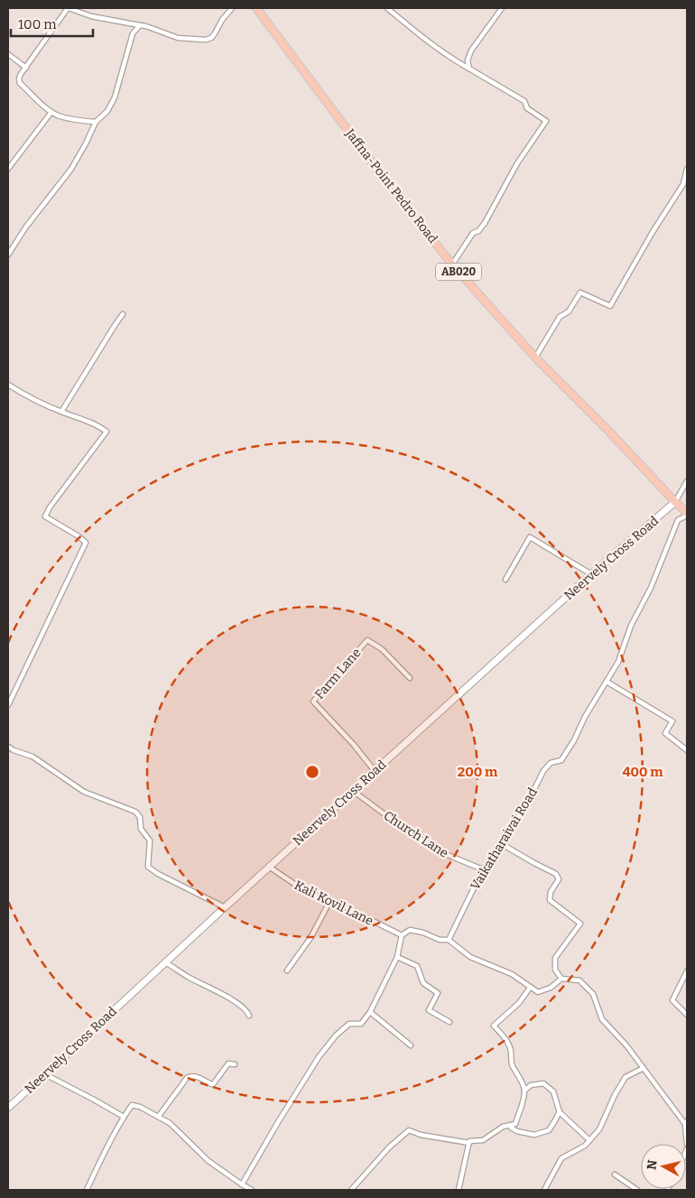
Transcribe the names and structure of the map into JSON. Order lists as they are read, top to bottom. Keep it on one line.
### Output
{"streets":{"main road":["Jaffna-Point Pedro Road","AB020"],"street":["Neervely Cross Road","Farm Lane","Church Lane","Vaikatharaivai Road","Kali Kovil Lane"]},"crossings":[["Jaffna-Point Pedro Road","Neervely Cross Road"],["Jaffna-Point Pedro Road","Vaikatharaivai Road"],["Neervely Cross Road","Farm Lane"],["Neervely Cross Road","Church Lane"],["Neervely Cross Road","Kali Kovil Lane"],["Church Lane","Vaikatharaivai Road"]],"scale_bar":"100 m","north":"left","rings":["200 m","400 m"]}
